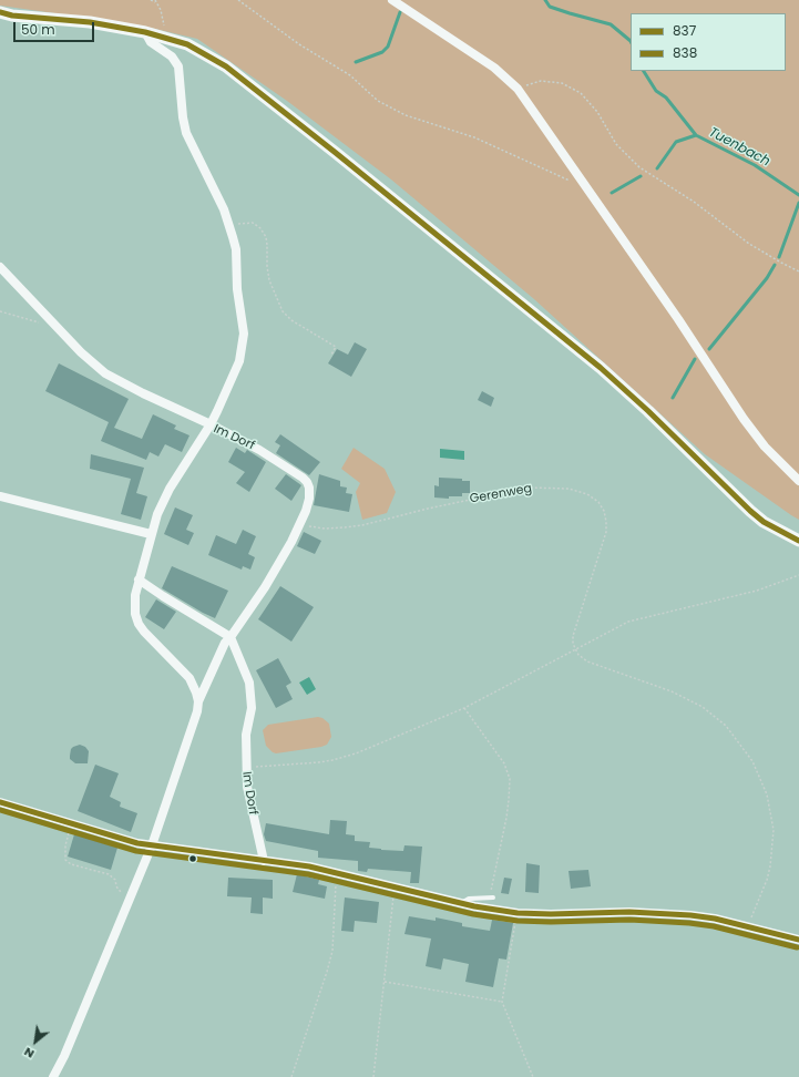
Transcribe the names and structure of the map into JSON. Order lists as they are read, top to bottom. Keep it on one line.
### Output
{"streets":{"street":["Im Dorf"],"path":["Gerenweg"]},"crossings":[["Im Dorf","Gerenweg"]],"water":["Tuenbach"],"lines":["transit line 837","transit line 838"],"legend":["837","838"],"scale_bar":"50 m","north":"bottom left"}
